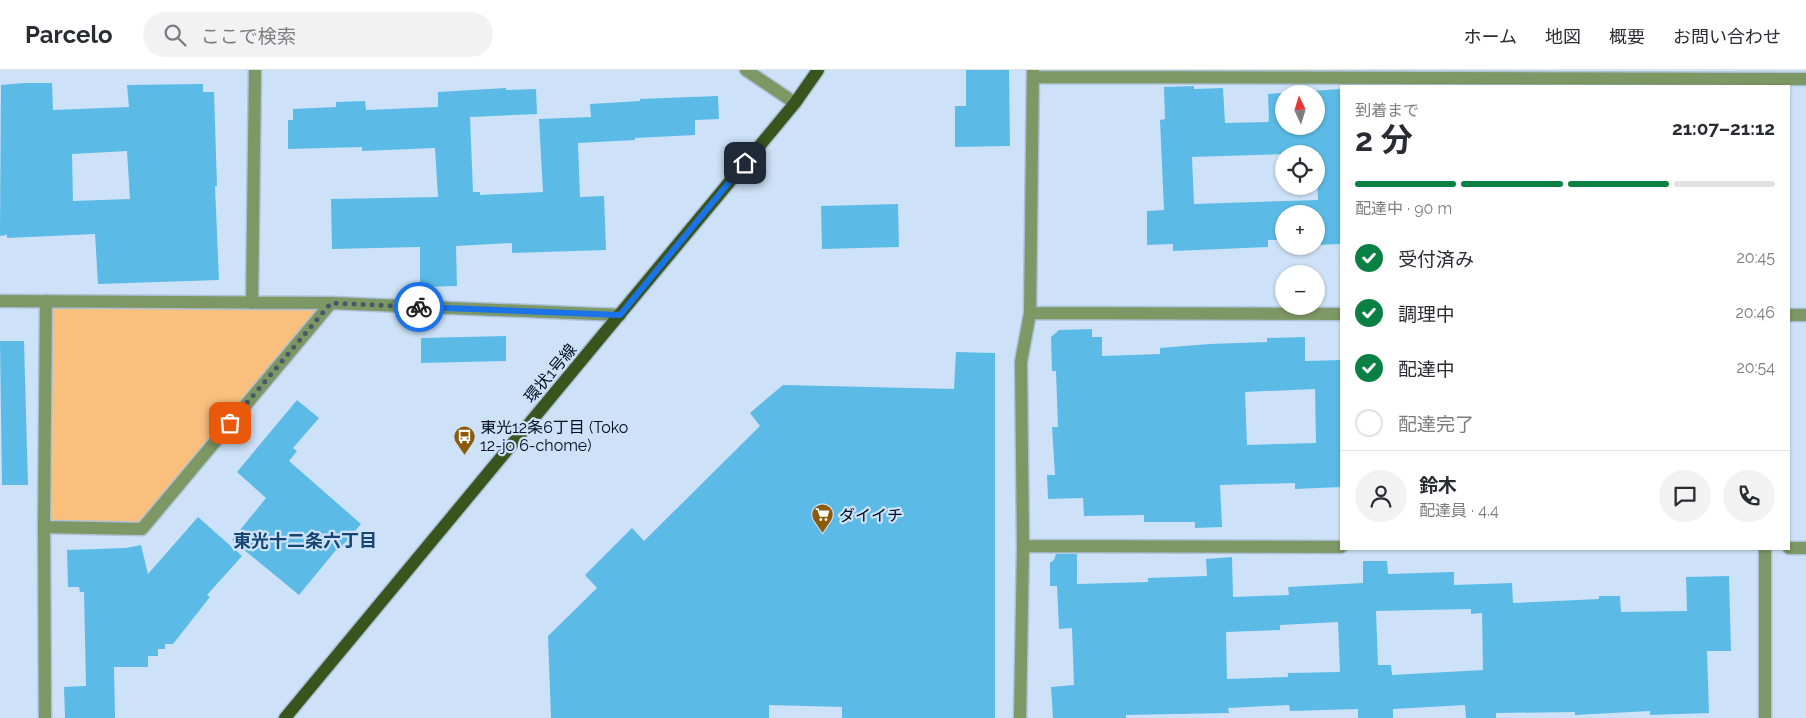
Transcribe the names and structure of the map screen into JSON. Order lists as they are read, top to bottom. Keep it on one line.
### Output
{"streets":{"main road":["環状1号線"]},"districts":["東光十二条六丁目"],"places":{"bus stop":["東光12条6丁目 (Toko 12-jo 6-chome)"],"supermarket":["ダイイチ"]},"north":"top","page":{"header":"Parcelo","search":"ここで検索","nav":["ホーム","地図","概要","お問い合わせ"],"map_buttons":["+","−"],"heading":["2 分","到着まで","21:07–21:12"],"panel":["鈴木","配達員 · 4.4"],"bar":"配達中 · 90 m","list":[["受付済み","20:45"],["調理中","20:46"],["配達中","20:54"],"配達完了"]}}
